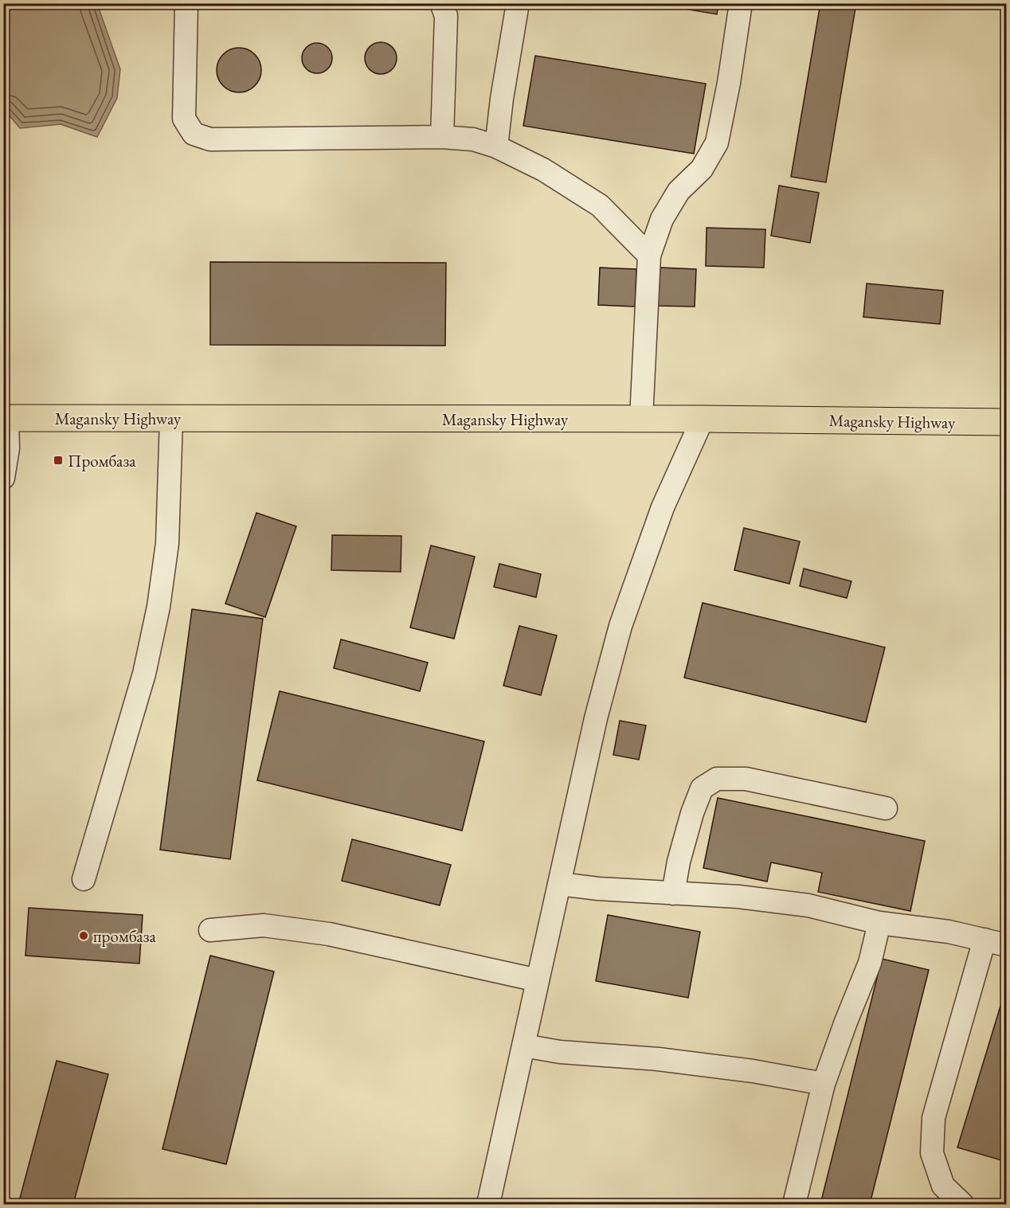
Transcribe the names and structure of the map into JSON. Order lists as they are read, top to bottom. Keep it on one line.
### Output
{"streets":{"main road":["Magansky Highway"]},"places":{"transit":["Промбаза"],"other":["промбаза"]}}
